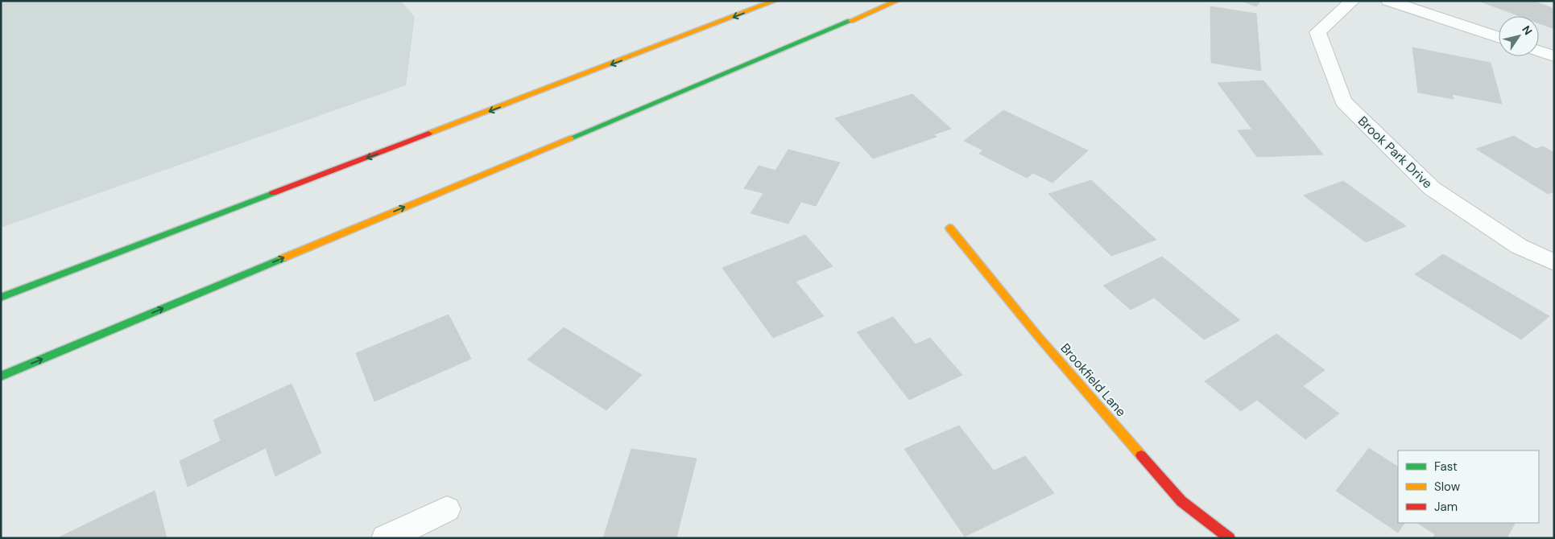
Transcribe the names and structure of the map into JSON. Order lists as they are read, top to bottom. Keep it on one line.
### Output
{"streets":{"main road":["Brookfield Lane"],"street":["Brook Park Drive"]},"legend":["Fast","Slow","Jam"],"north":"top right"}
